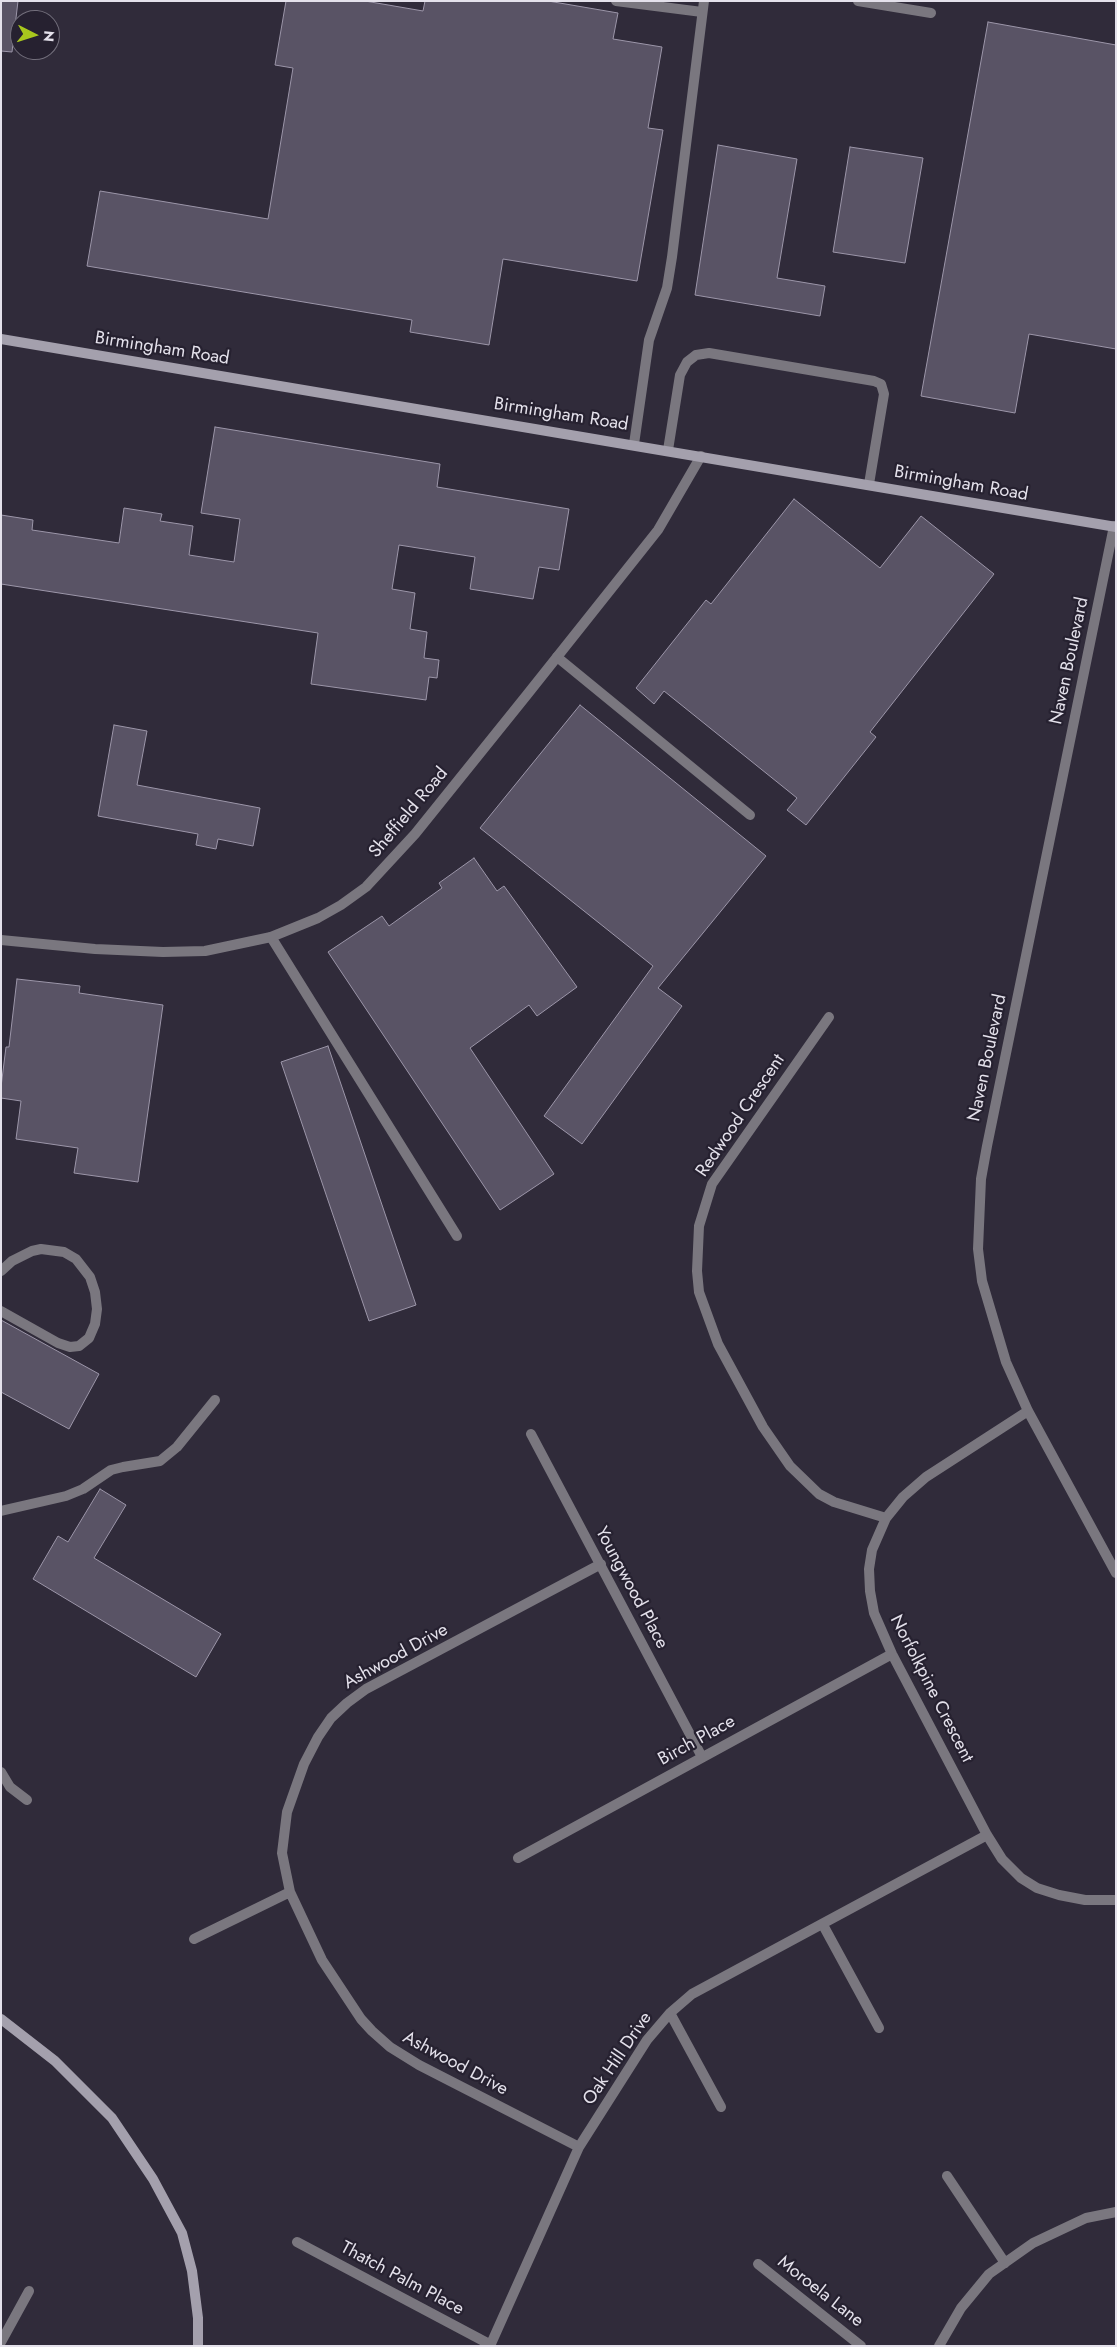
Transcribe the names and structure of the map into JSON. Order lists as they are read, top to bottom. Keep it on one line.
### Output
{"streets":{"street":["Birmingham Road","Naven Boulevard","Sheffield Road","Redwood Crescent","Youngwood Place","Ashwood Drive","Norfolkpine Crescent","Birch Place","Oak Hill Drive","Thatch Palm Place","Moroela Lane"]},"crossings":[["Birmingham Road","Naven Boulevard"],["Birmingham Road","Sheffield Road"],["Naven Boulevard","Norfolkpine Crescent"],["Redwood Crescent","Norfolkpine Crescent"],["Youngwood Place","Ashwood Drive"],["Youngwood Place","Birch Place"],["Ashwood Drive","Oak Hill Drive"],["Norfolkpine Crescent","Birch Place"],["Norfolkpine Crescent","Oak Hill Drive"],["Oak Hill Drive","Thatch Palm Place"]],"north":"right"}
